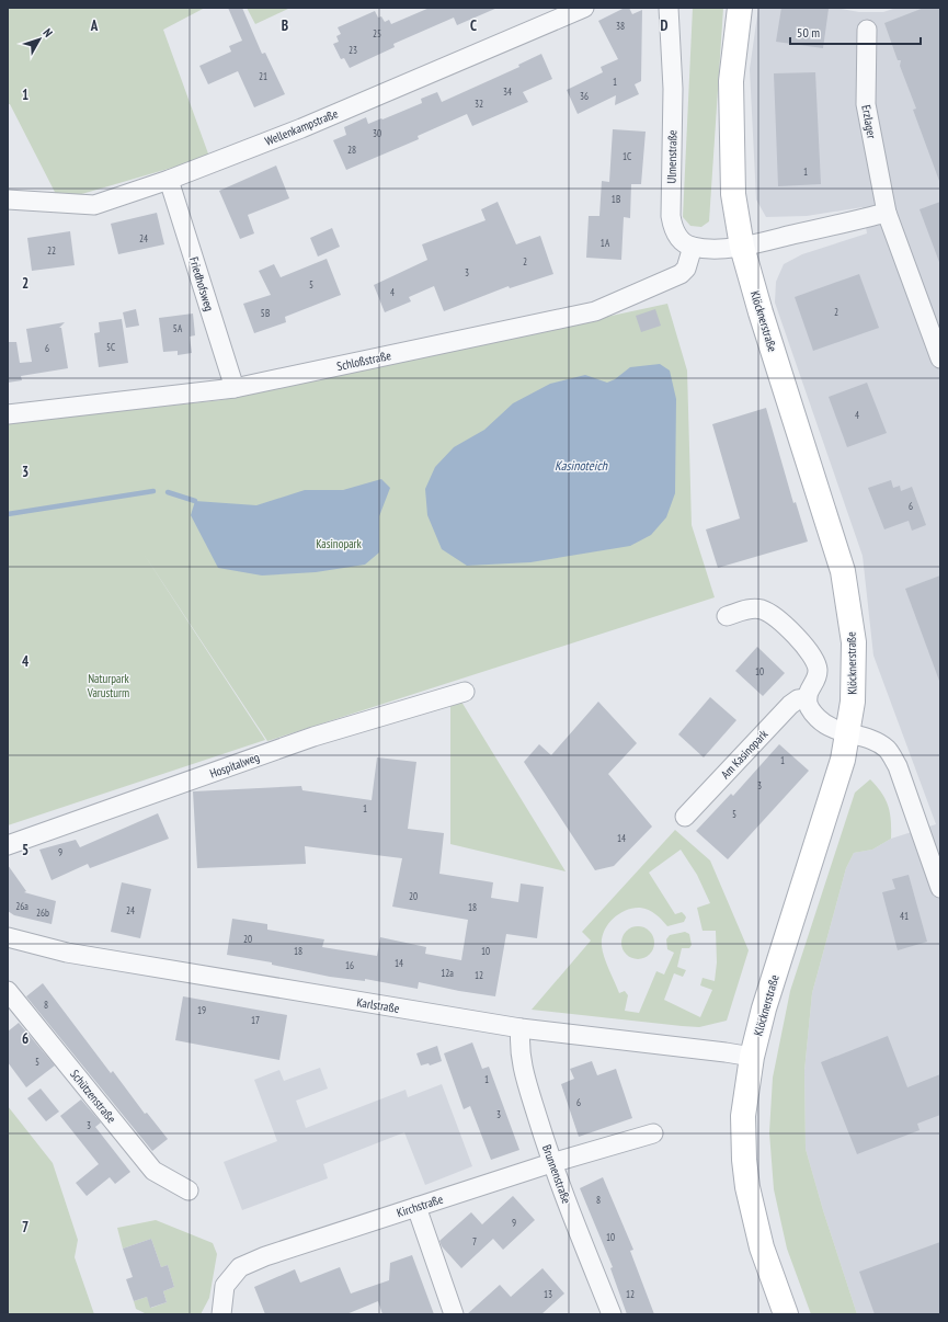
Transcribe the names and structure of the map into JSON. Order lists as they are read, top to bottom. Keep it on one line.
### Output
{"streets":{"main road":["Klöcknerstraße"],"street":["Erzlager","Wellenkampstraße","Ulmenstraße","Friedhofsweg","Schloßstraße","Am Kasinopark","Hospitalweg","Karlstraße","Schützenstraße","Brunnenstraße","Kirchstraße"]},"crossings":[["Wellenkampstraße","Friedhofsweg"],["Ulmenstraße","Schloßstraße"],["Friedhofsweg","Schloßstraße"],["Klöcknerstraße","Karlstraße"],["Karlstraße","Brunnenstraße"],["Brunnenstraße","Kirchstraße"]],"water":["Kasinoteich"],"parks":["Kasinopark","Naturpark Varusturm"],"house_numbers":["38","25","23","21","1","34","36","32","30","28","1C","1","1B","24","1A","22","2","3","5","4","2","5B","5A","5C","6","4","6","10","1","3","1","5","14","9","20","26a","18","24","26b","41","20","18","10","14","16","12a","12","8","19","17","5","1","6","3","3","8","9","10","7","13","12"],"scale_bar":"50 m","north":"top right","grid":{"columns":["A","B","C","D"],"rows":["1","2","3","4","5","6","7"]}}
